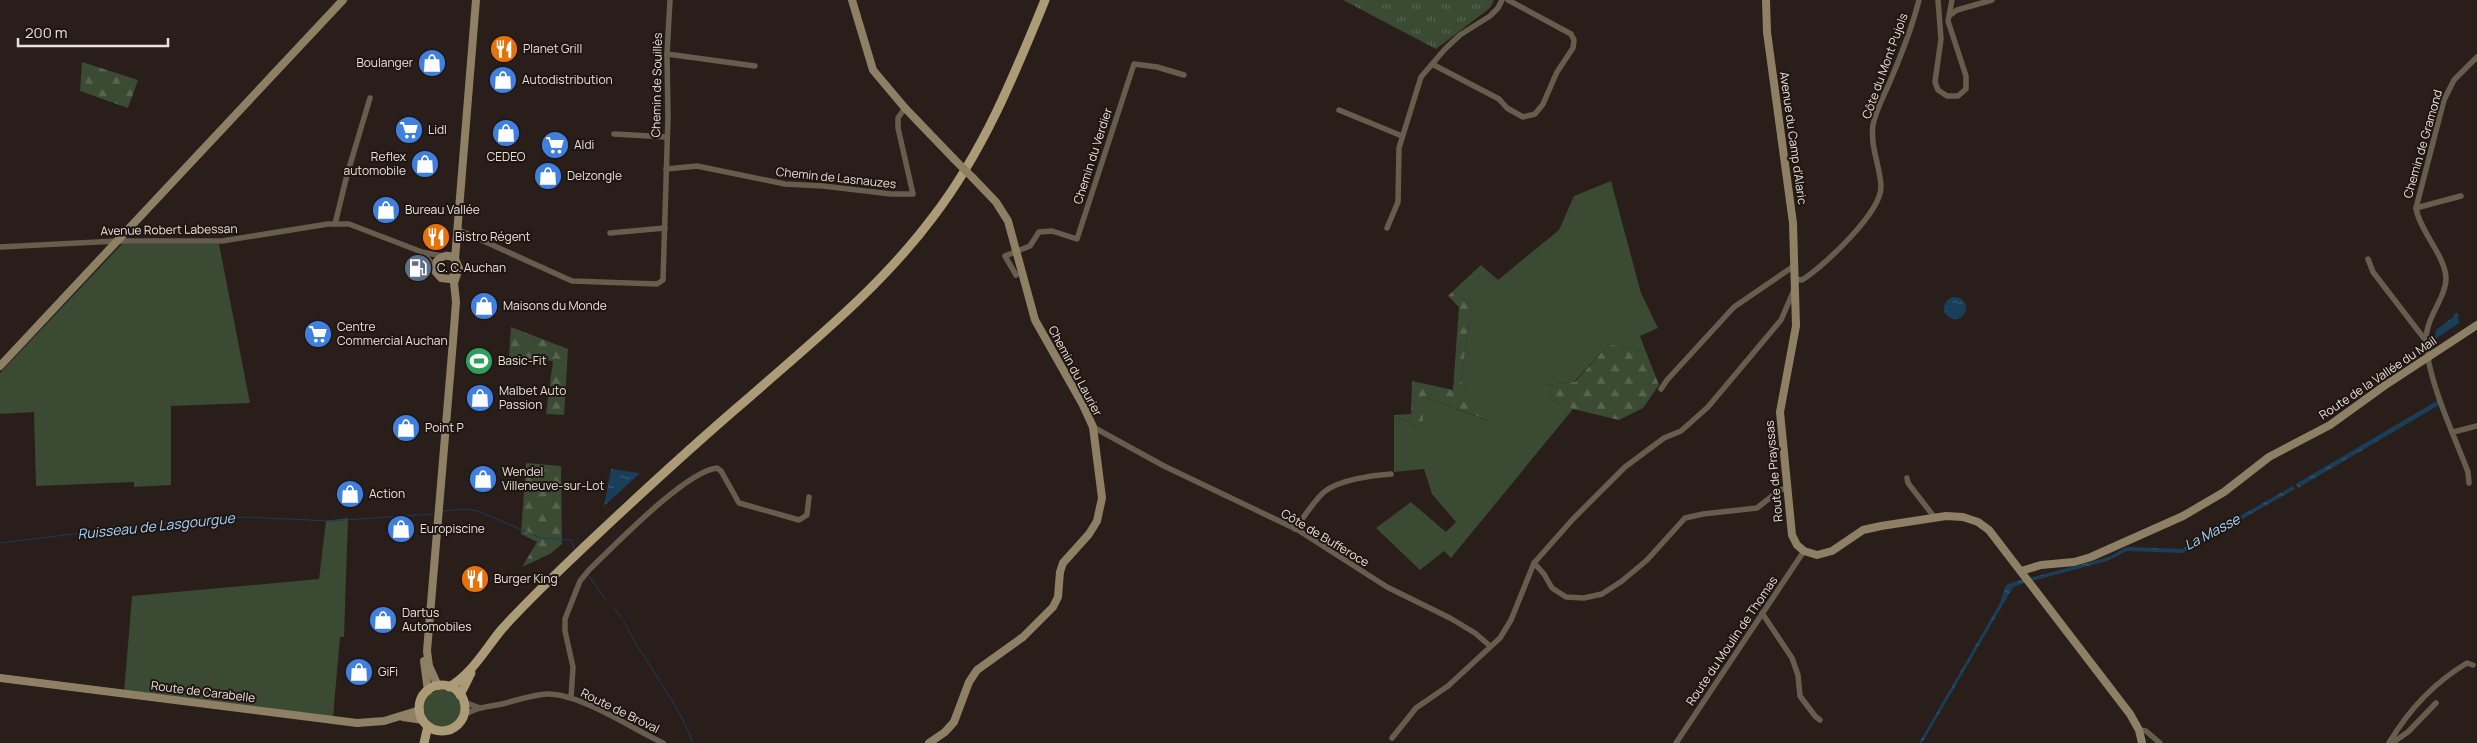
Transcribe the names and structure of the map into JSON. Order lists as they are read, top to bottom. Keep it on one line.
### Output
{"streets":{"street":["Côte du Mont Pujols","Chemin de Souillès","Avenue du Camp d'Alaric","Chemin de Gramond","Chemin du Verdier","Chemin de Lasnauzes","Avenue Robert Labessan","Chemin du Laurier","Route de la Vallée du Mail","Route de Prayssas","Côte de Bufferoce","Route du Moulin de Thomas","Route de Carabelle","Route de Broval"]},"crossings":[["Côte du Mont Pujols","Avenue du Camp d'Alaric"],["Côte du Mont Pujols","Route de Prayssas"],["Chemin de Souillès","Chemin de Lasnauzes"],["Avenue du Camp d'Alaric","Route de Prayssas"],["Chemin de Gramond","Route de la Vallée du Mail"],["Chemin du Verdier","Chemin du Laurier"],["Chemin de Lasnauzes","Chemin du Laurier"],["Chemin du Laurier","Côte de Bufferoce"],["Route de Prayssas","Route du Moulin de Thomas"],["Route de Carabelle","Route de Broval"]],"water":["Ruisseau de Lasgourgue","La Masse"],"places":{"restaurant":["Planet Grill","Bistro Régent","Burger King"],"shop":["Boulanger","Autodistribution","CEDEO","Reflex automobile","Delzongle","Bureau Vallée","Maisons du Monde","Malbet Auto Passion","Point P","Wendel Villeneuve-sur-Lot","Action","Europiscine","Dartus Automobiles","GiFi"],"supermarket":["Lidl","Aldi","Centre Commercial Auchan"],"fuel station":["C. C. Auchan"],"sports":["Basic-Fit"]},"scale_bar":"200 m"}
